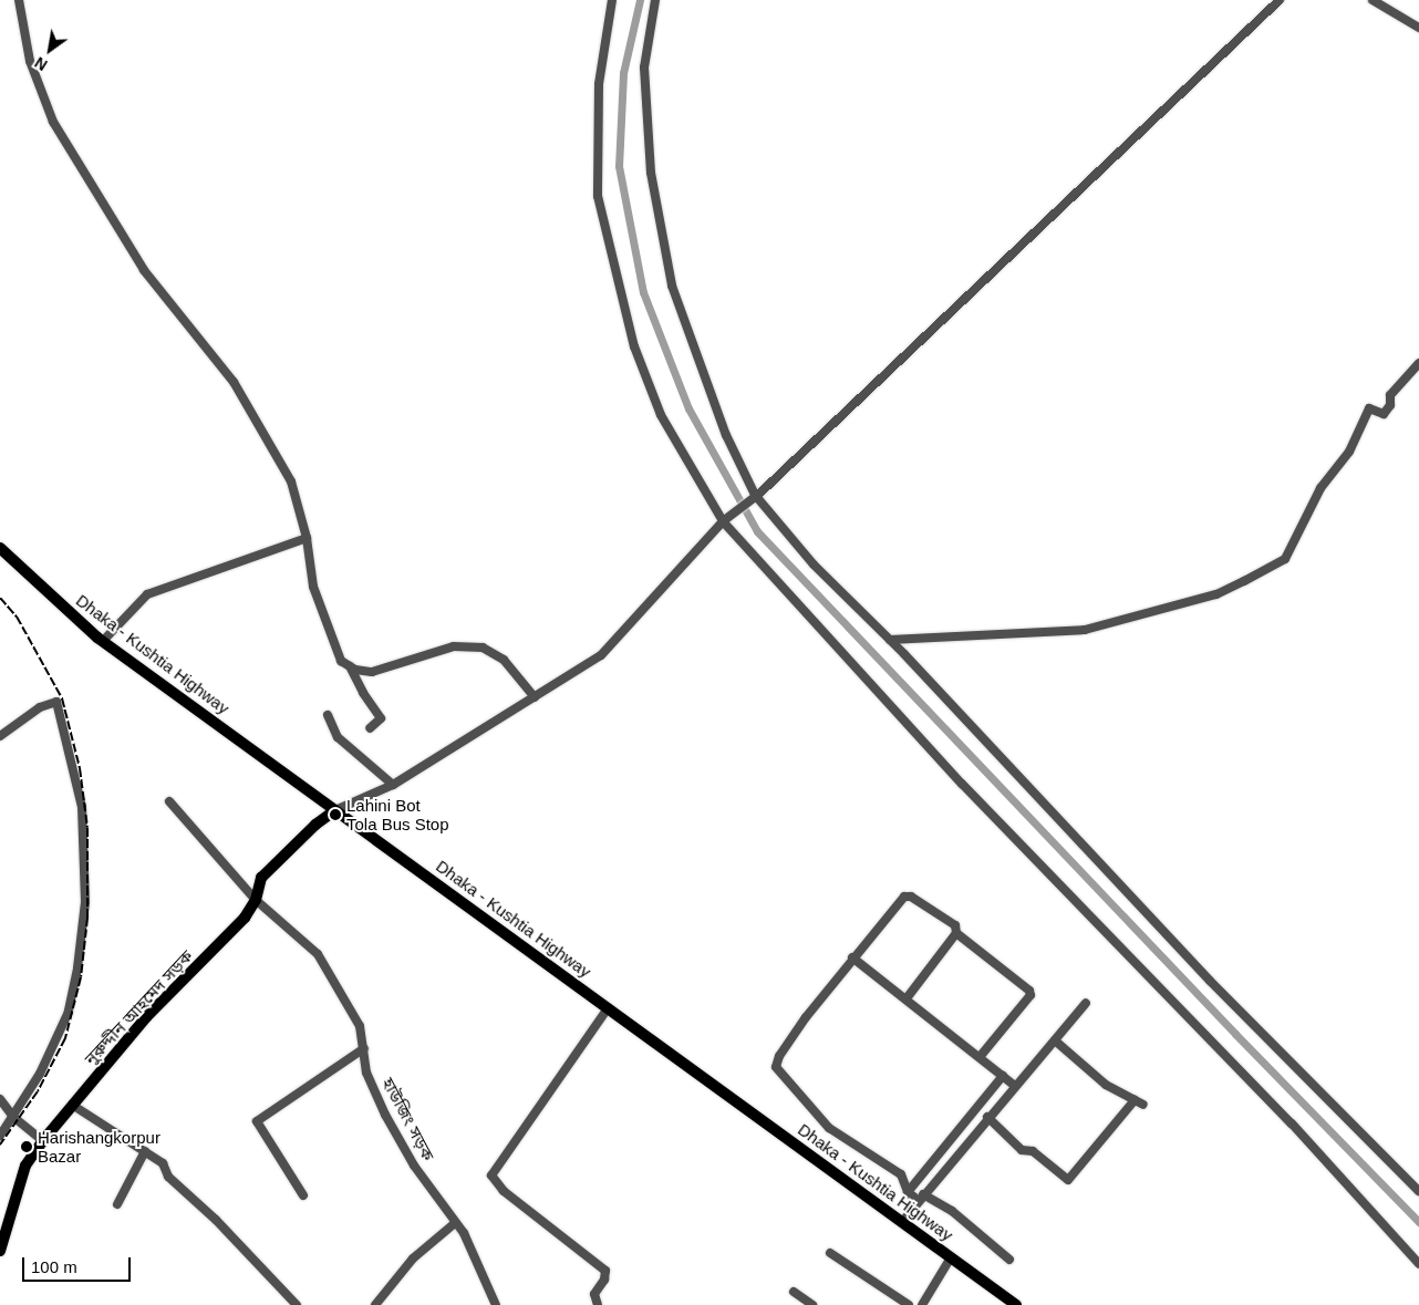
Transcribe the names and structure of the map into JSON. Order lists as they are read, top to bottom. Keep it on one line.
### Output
{"streets":{"main road":["Dhaka - Kushtia Highway","নুরুদ্দীন আহমেদ সড়ক"],"street":["হাউজিং সড়ক"]},"crossings":[["Dhaka - Kushtia Highway","নুরুদ্দীন আহমেদ সড়ক"],["নুরুদ্দীন আহমেদ সড়ক","হাউজিং সড়ক"]],"places":["Lahini Bot Tola Bus Stop","Harishangkorpur Bazar"],"scale_bar":"100 m","north":"bottom left"}
